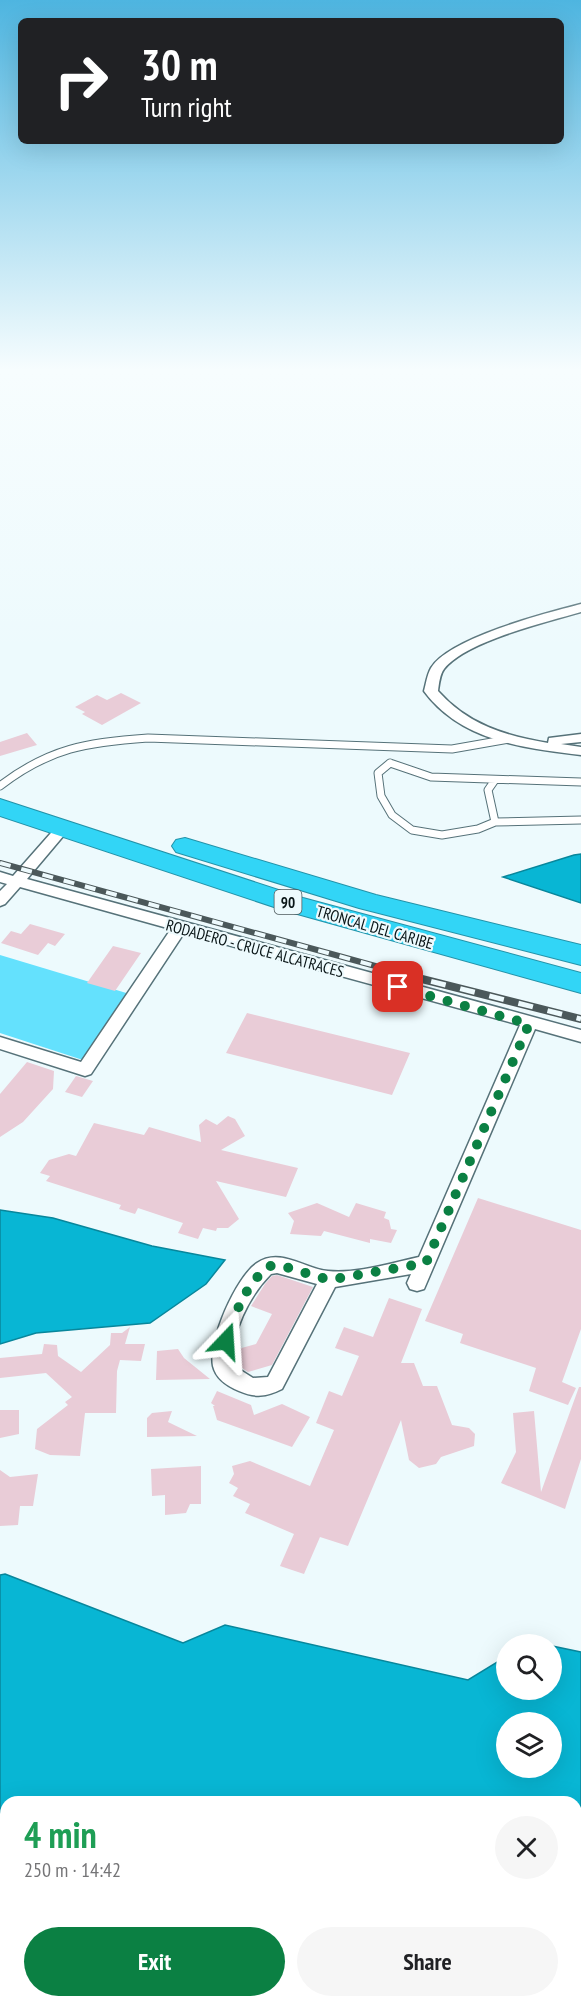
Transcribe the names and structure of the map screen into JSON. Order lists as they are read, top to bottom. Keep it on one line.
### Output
{"streets":{"highway":["90","TRONCAL DEL CARIBE"],"street":["RODADERO - CRUCE ALCATRACES"]},"page":{"turn":["30 m","Turn right"],"heading":["4 min","250 m · 14:42"],"buttons":["Exit","Share"]}}
